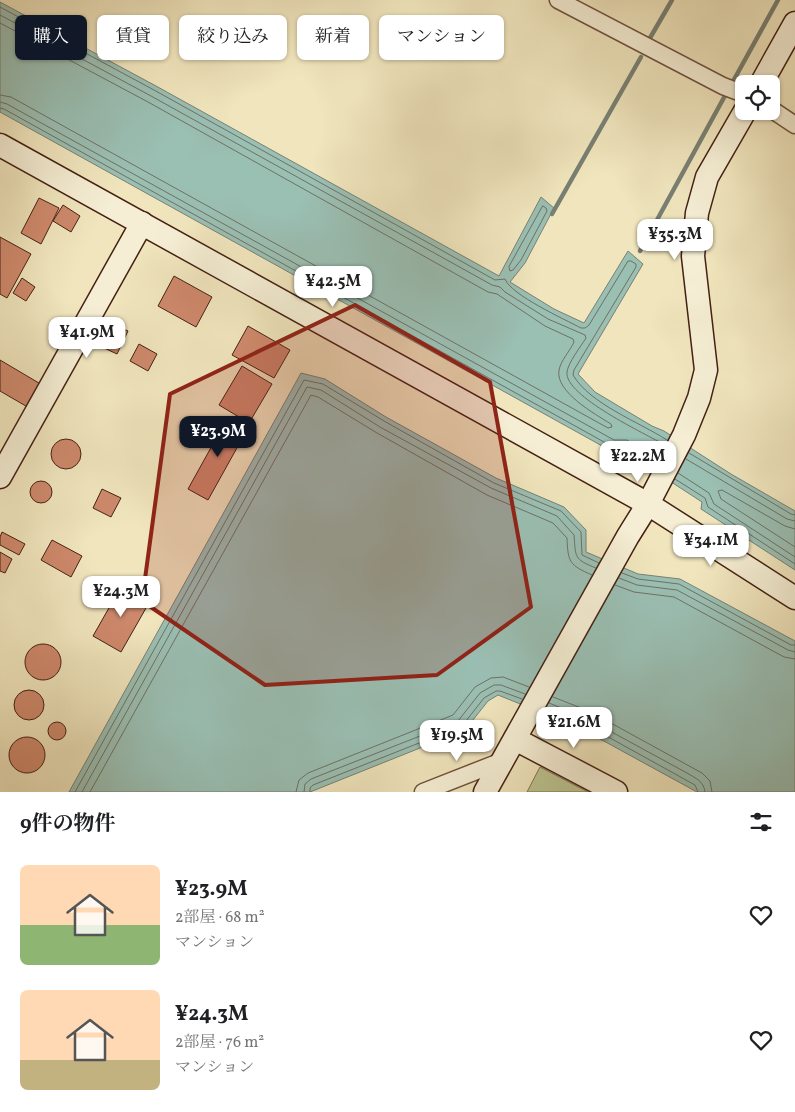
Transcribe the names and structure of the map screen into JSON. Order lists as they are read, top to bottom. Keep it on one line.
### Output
{"page":{"chip":["購入","賃貸","絞り込み","新着","マンション"],"price":["¥35.3M","¥42.5M","¥41.9M","¥23.9M","¥22.2M","¥34.1M","¥24.3M","¥21.6M","¥19.5M"],"heading":"9件の物件","list":[{"name":"¥23.9M","note":"2部屋 · 68 m² · マンション"},{"name":"¥24.3M","note":"2部屋 · 76 m² · マンション"}]}}
